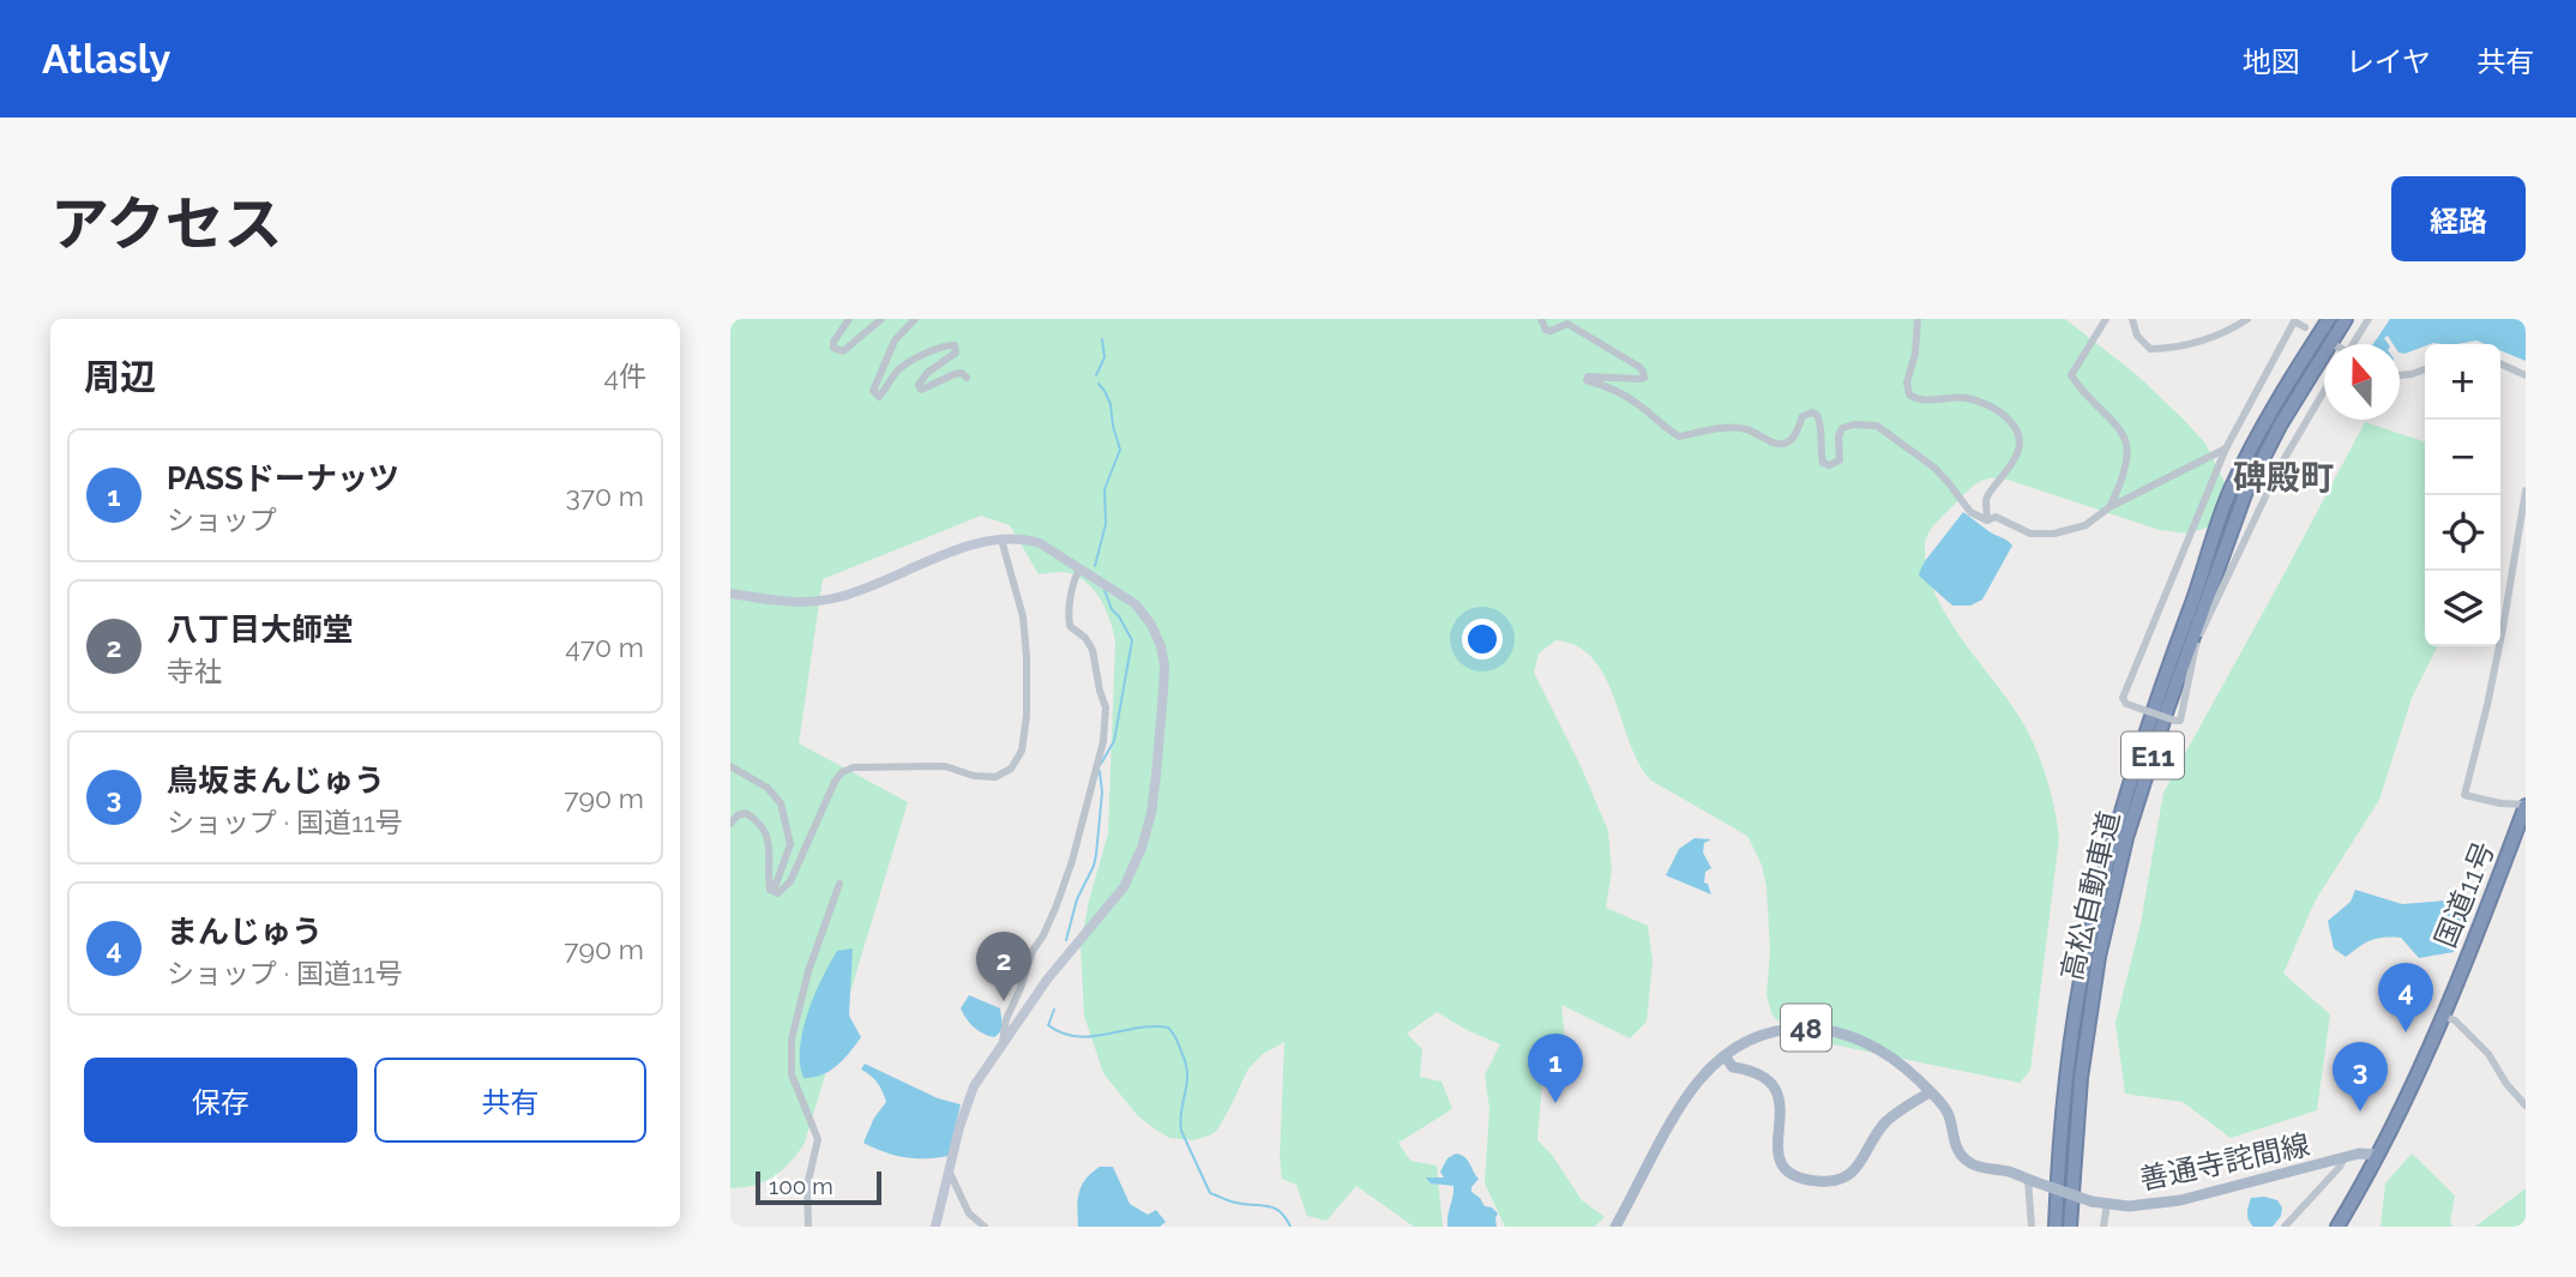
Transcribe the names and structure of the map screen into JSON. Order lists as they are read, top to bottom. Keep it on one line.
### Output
{"streets":{"highway":["E11","国道11号","高松自動車道"],"main road":["48","善通寺詫間線"]},"crossings":[["国道11号","善通寺詫間線"],["48","善通寺詫間線"]],"districts":["碑殿町"],"scale_bar":"100 m","north":"top","page":{"header":"Atlasly","nav":["地図","レイヤ","共有"],"title":"アクセス","buttons":["経路",["保存","共有"]],"heading":["周辺","4件"],"map_buttons":["+","−"],"list":[{"mark":"1","name":"PASSドーナッツ","note":"ショップ","value":"370 m"},{"mark":"2","name":"八丁目大師堂","note":"寺社","value":"470 m"},{"mark":"3","name":"鳥坂まんじゅう","note":"ショップ · 国道11号","value":"790 m"},{"mark":"4","name":"まんじゅう","note":"ショップ · 国道11号","value":"790 m"}],"pins":["2","4","1","3"],"scale":"100 m"}}
